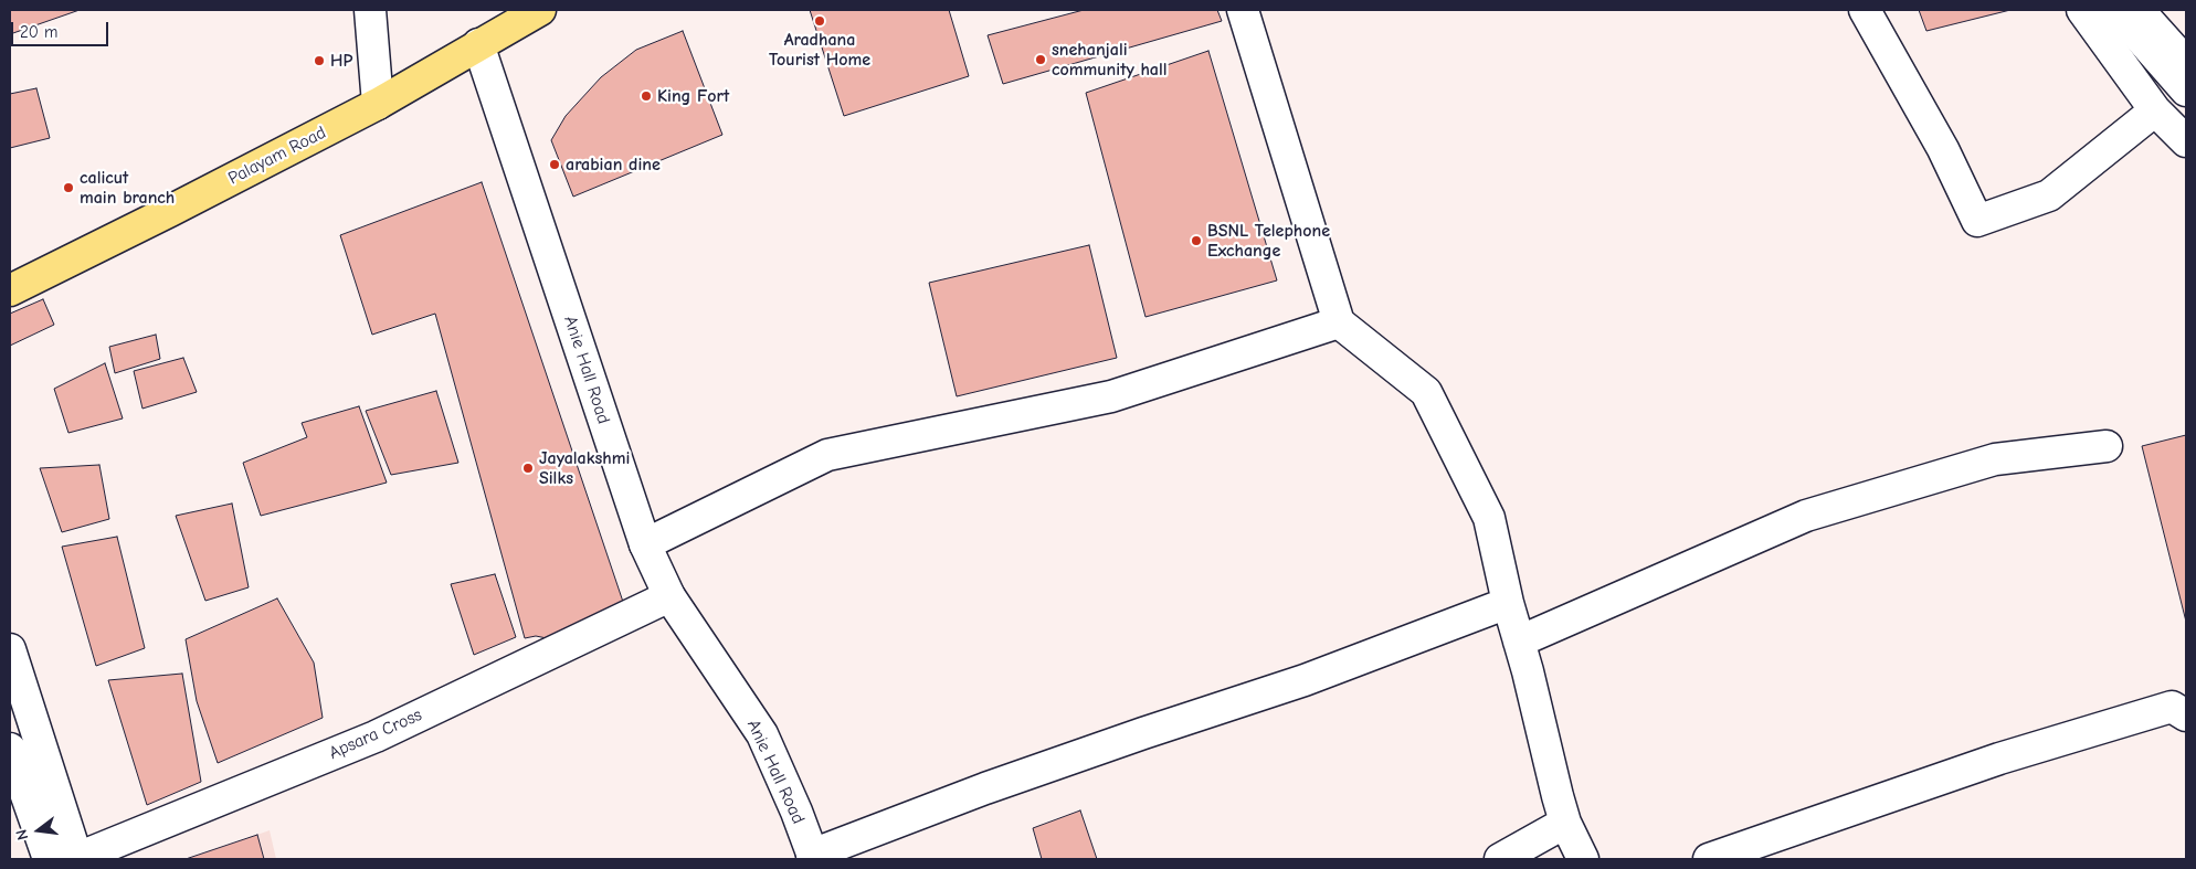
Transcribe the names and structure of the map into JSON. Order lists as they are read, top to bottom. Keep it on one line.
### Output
{"streets":{"main road":["Palayam Road"],"street":["Anie Hall Road","Apsara Cross"]},"crossings":[["Palayam Road","Anie Hall Road"],["Anie Hall Road","Apsara Cross"]],"places":["Aradhana Tourist Home","snehanjali community hall","HP","King Fort","arabian dine","calicut main branch","BSNL Telephone Exchange","Jayalakshmi Silks"],"scale_bar":"20 m","north":"left"}
